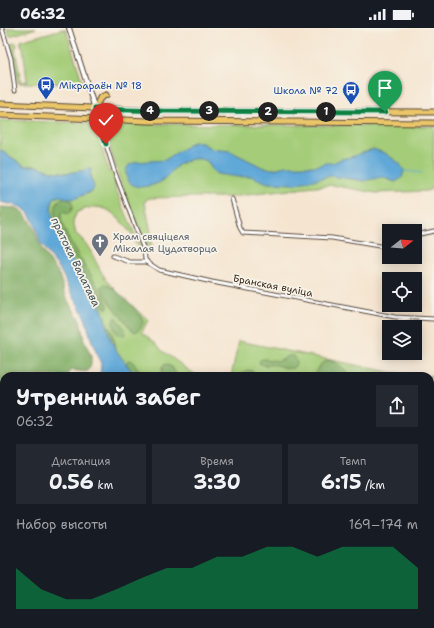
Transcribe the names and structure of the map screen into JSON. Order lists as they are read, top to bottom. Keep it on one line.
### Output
{"streets":{"street":["Бранская вуліца"]},"water":["пратока Валатава"],"places":{"bus stop":["Мікрараён № 18","Школа № 72"],"church":["Храм свяціцеля Мікалая Цудатворца"]},"north":"right","page":{"status":"06:32","pins":["3","4","1","2"],"heading":["Утренний забег","06:32"],"stats":[["Дистанция","0.56 km"],["Время","3:30"],["Темп","6:15 /km"]],"chart":["Набор высоты","169–174 m"]}}
